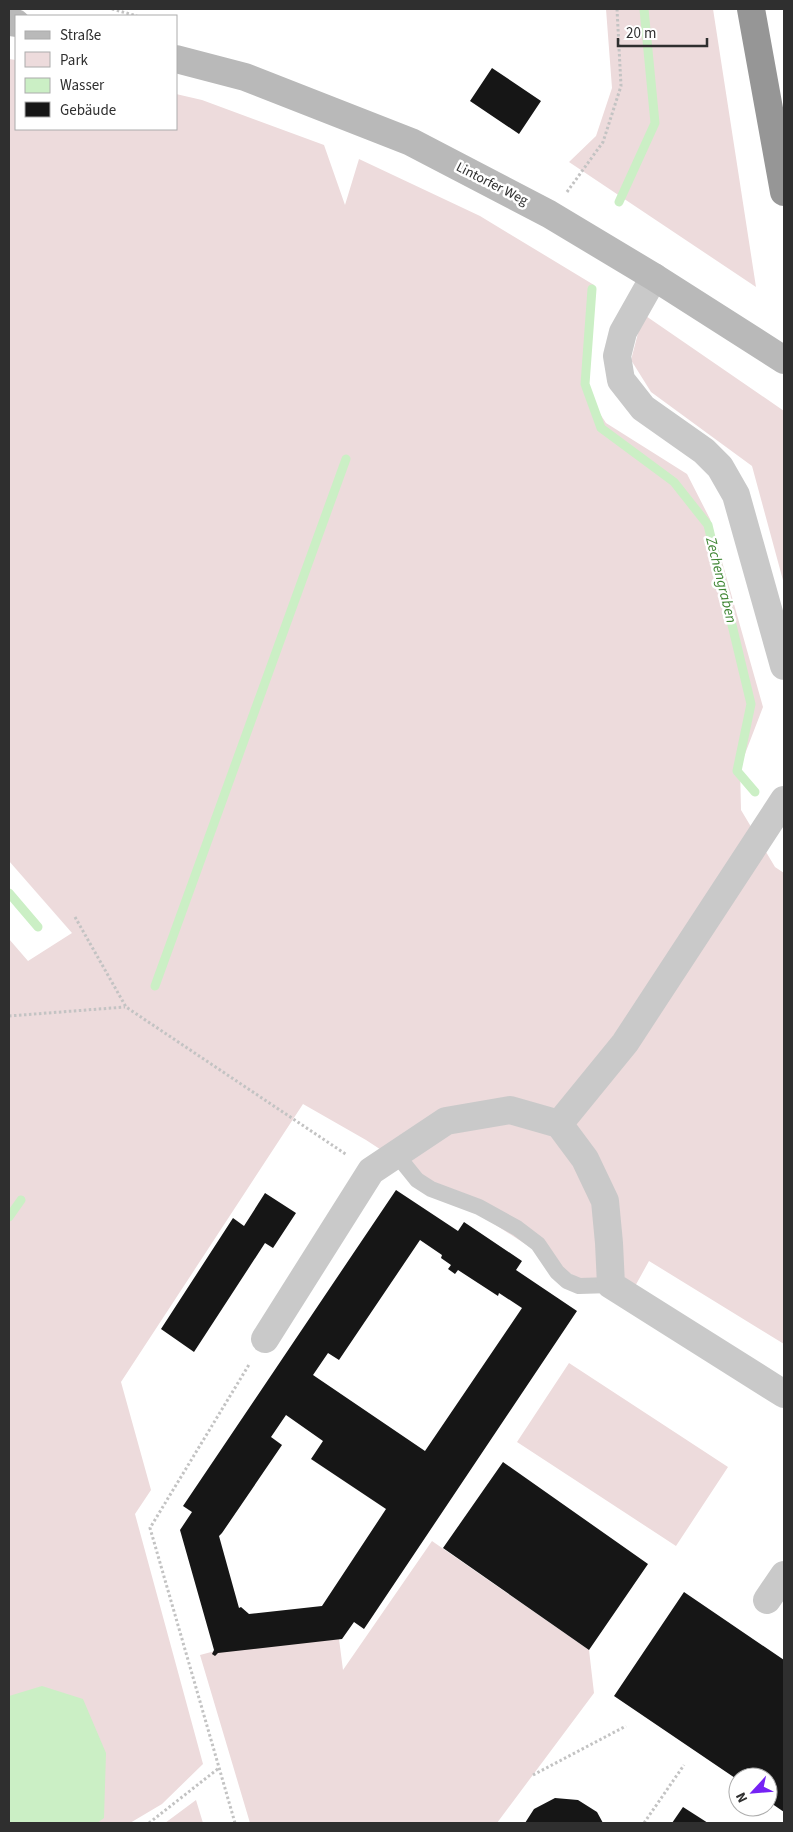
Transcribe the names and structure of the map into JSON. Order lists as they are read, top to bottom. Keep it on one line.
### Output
{"streets":{"main road":["Lintorfer Weg"]},"water":["Zechengraben"],"legend":["Straße","Park","Wasser","Gebäude"],"scale_bar":"20 m","north":"bottom left"}
